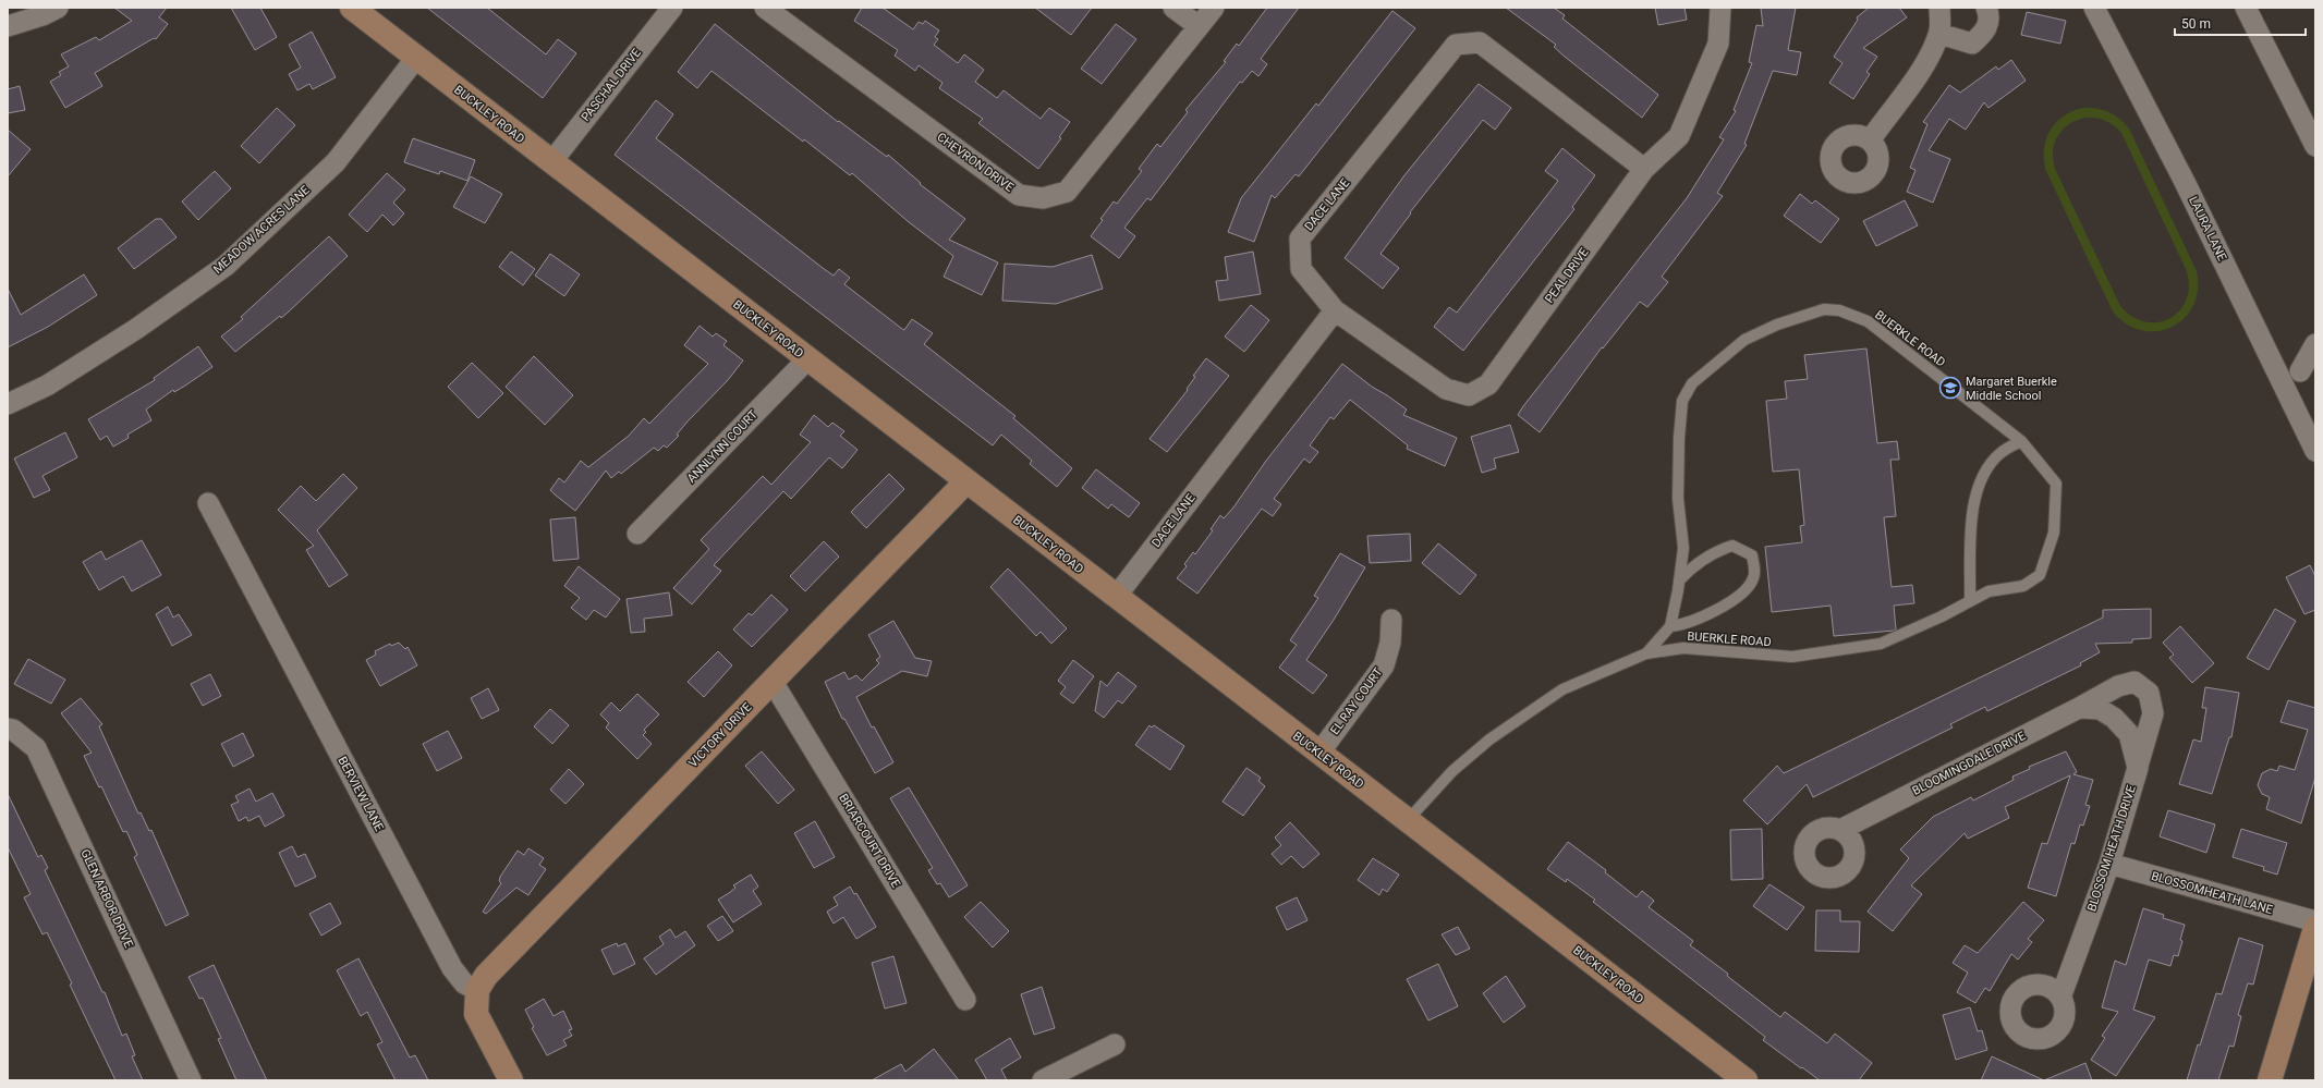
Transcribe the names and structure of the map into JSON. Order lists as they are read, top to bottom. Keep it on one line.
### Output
{"streets":{"street":["PASCHAL DRIVE","BUCKLEY ROAD","CHEVRON DRIVE","DACE LANE","LAURA LANE","MEADOW ACRES LANE","PEAL DRIVE","ANNLYNN COURT","EL RAY COURT","VICTORY DRIVE","BLOOMINGDALE DRIVE","BERVIEW LANE","BRIARCOURT DRIVE","BLOSSOM HEATH DRIVE","BLOSSOMHEATH LANE","GLEN ARBOR DRIVE"],"lane":["BUERKLE ROAD"]},"crossings":[["PASCHAL DRIVE","BUCKLEY ROAD"],["BUCKLEY ROAD","DACE LANE"],["BUCKLEY ROAD","MEADOW ACRES LANE"],["BUCKLEY ROAD","BUERKLE ROAD"],["BUCKLEY ROAD","ANNLYNN COURT"],["BUCKLEY ROAD","EL RAY COURT"],["BUCKLEY ROAD","VICTORY DRIVE"],["DACE LANE","PEAL DRIVE"],["VICTORY DRIVE","BERVIEW LANE"],["VICTORY DRIVE","BRIARCOURT DRIVE"],["BLOOMINGDALE DRIVE","BLOSSOM HEATH DRIVE"],["BLOSSOM HEATH DRIVE","BLOSSOMHEATH LANE"]],"places":{"school or university":["Margaret Buerkle Middle School"]},"scale_bar":"50 m"}
